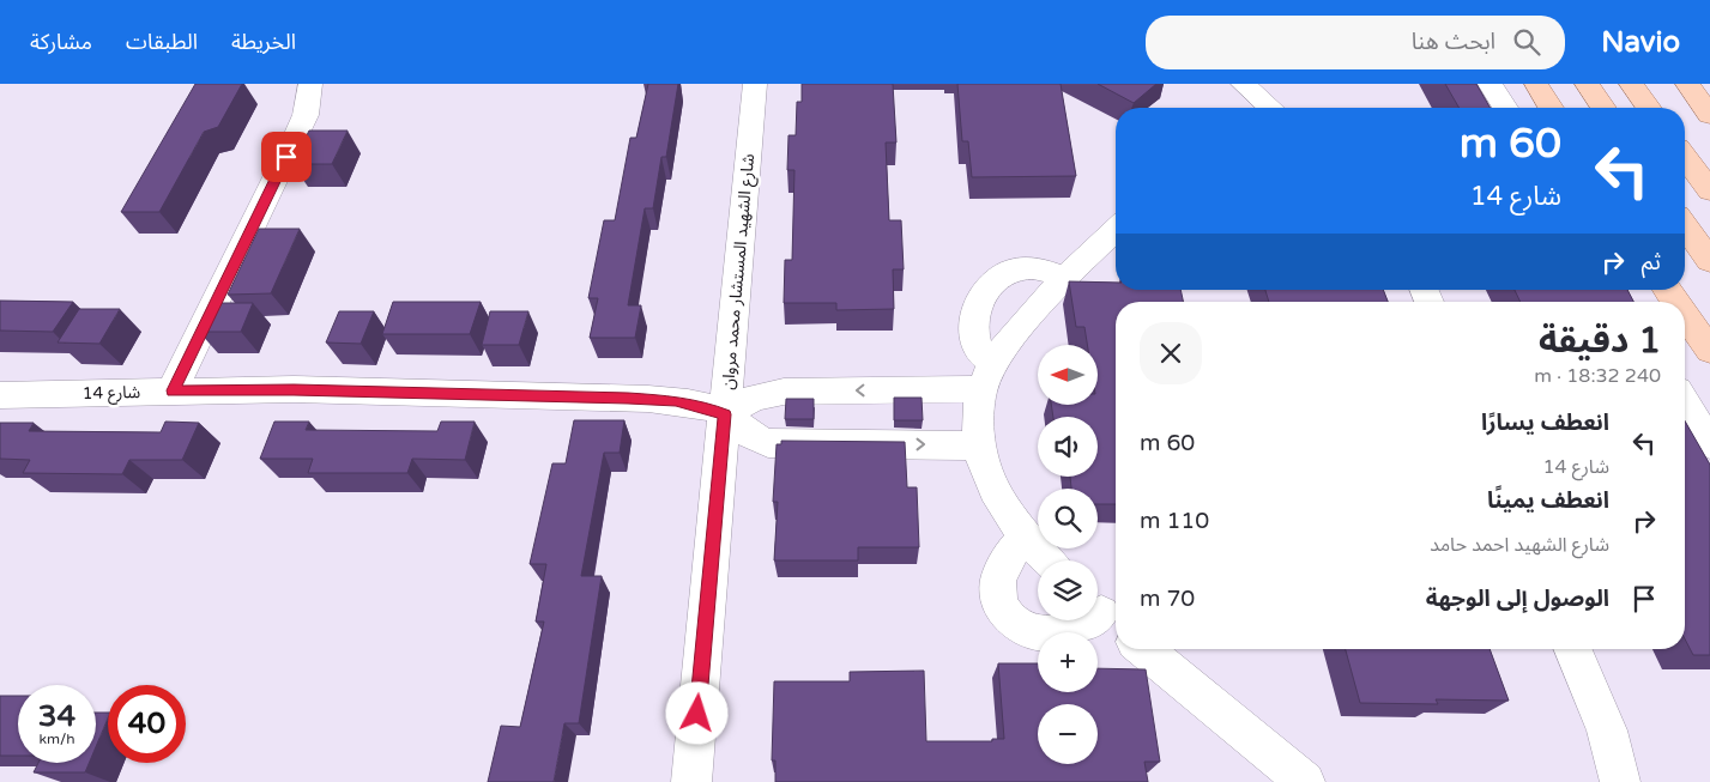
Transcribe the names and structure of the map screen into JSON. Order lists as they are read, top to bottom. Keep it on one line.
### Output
{"streets":{"street":["شارع الشهيد المستشار محمد مروان","شارع 14"]},"crossings":[["شارع الشهيد المستشار محمد مروان","شارع 14"]],"north":"left","page":{"header":"Navio","search":"ابحث هنا","nav":["الخريطة","الطبقات","مشاركة"],"turn":["60 m","شارع 14"],"then":"ثم","heading":["1 دقيقة","240 m · 18:32"],"map_buttons":["+","−"],"list":[{"name":"انعطف يسارًا","note":"شارع 14","value":"60 m"},{"name":"انعطف يمينًا","note":"شارع الشهيد احمد حامد","value":"110 m"},{"name":"الوصول إلى الوجهة","value":"70 m"}],"speed":"34 km/h","limit":"40"}}
